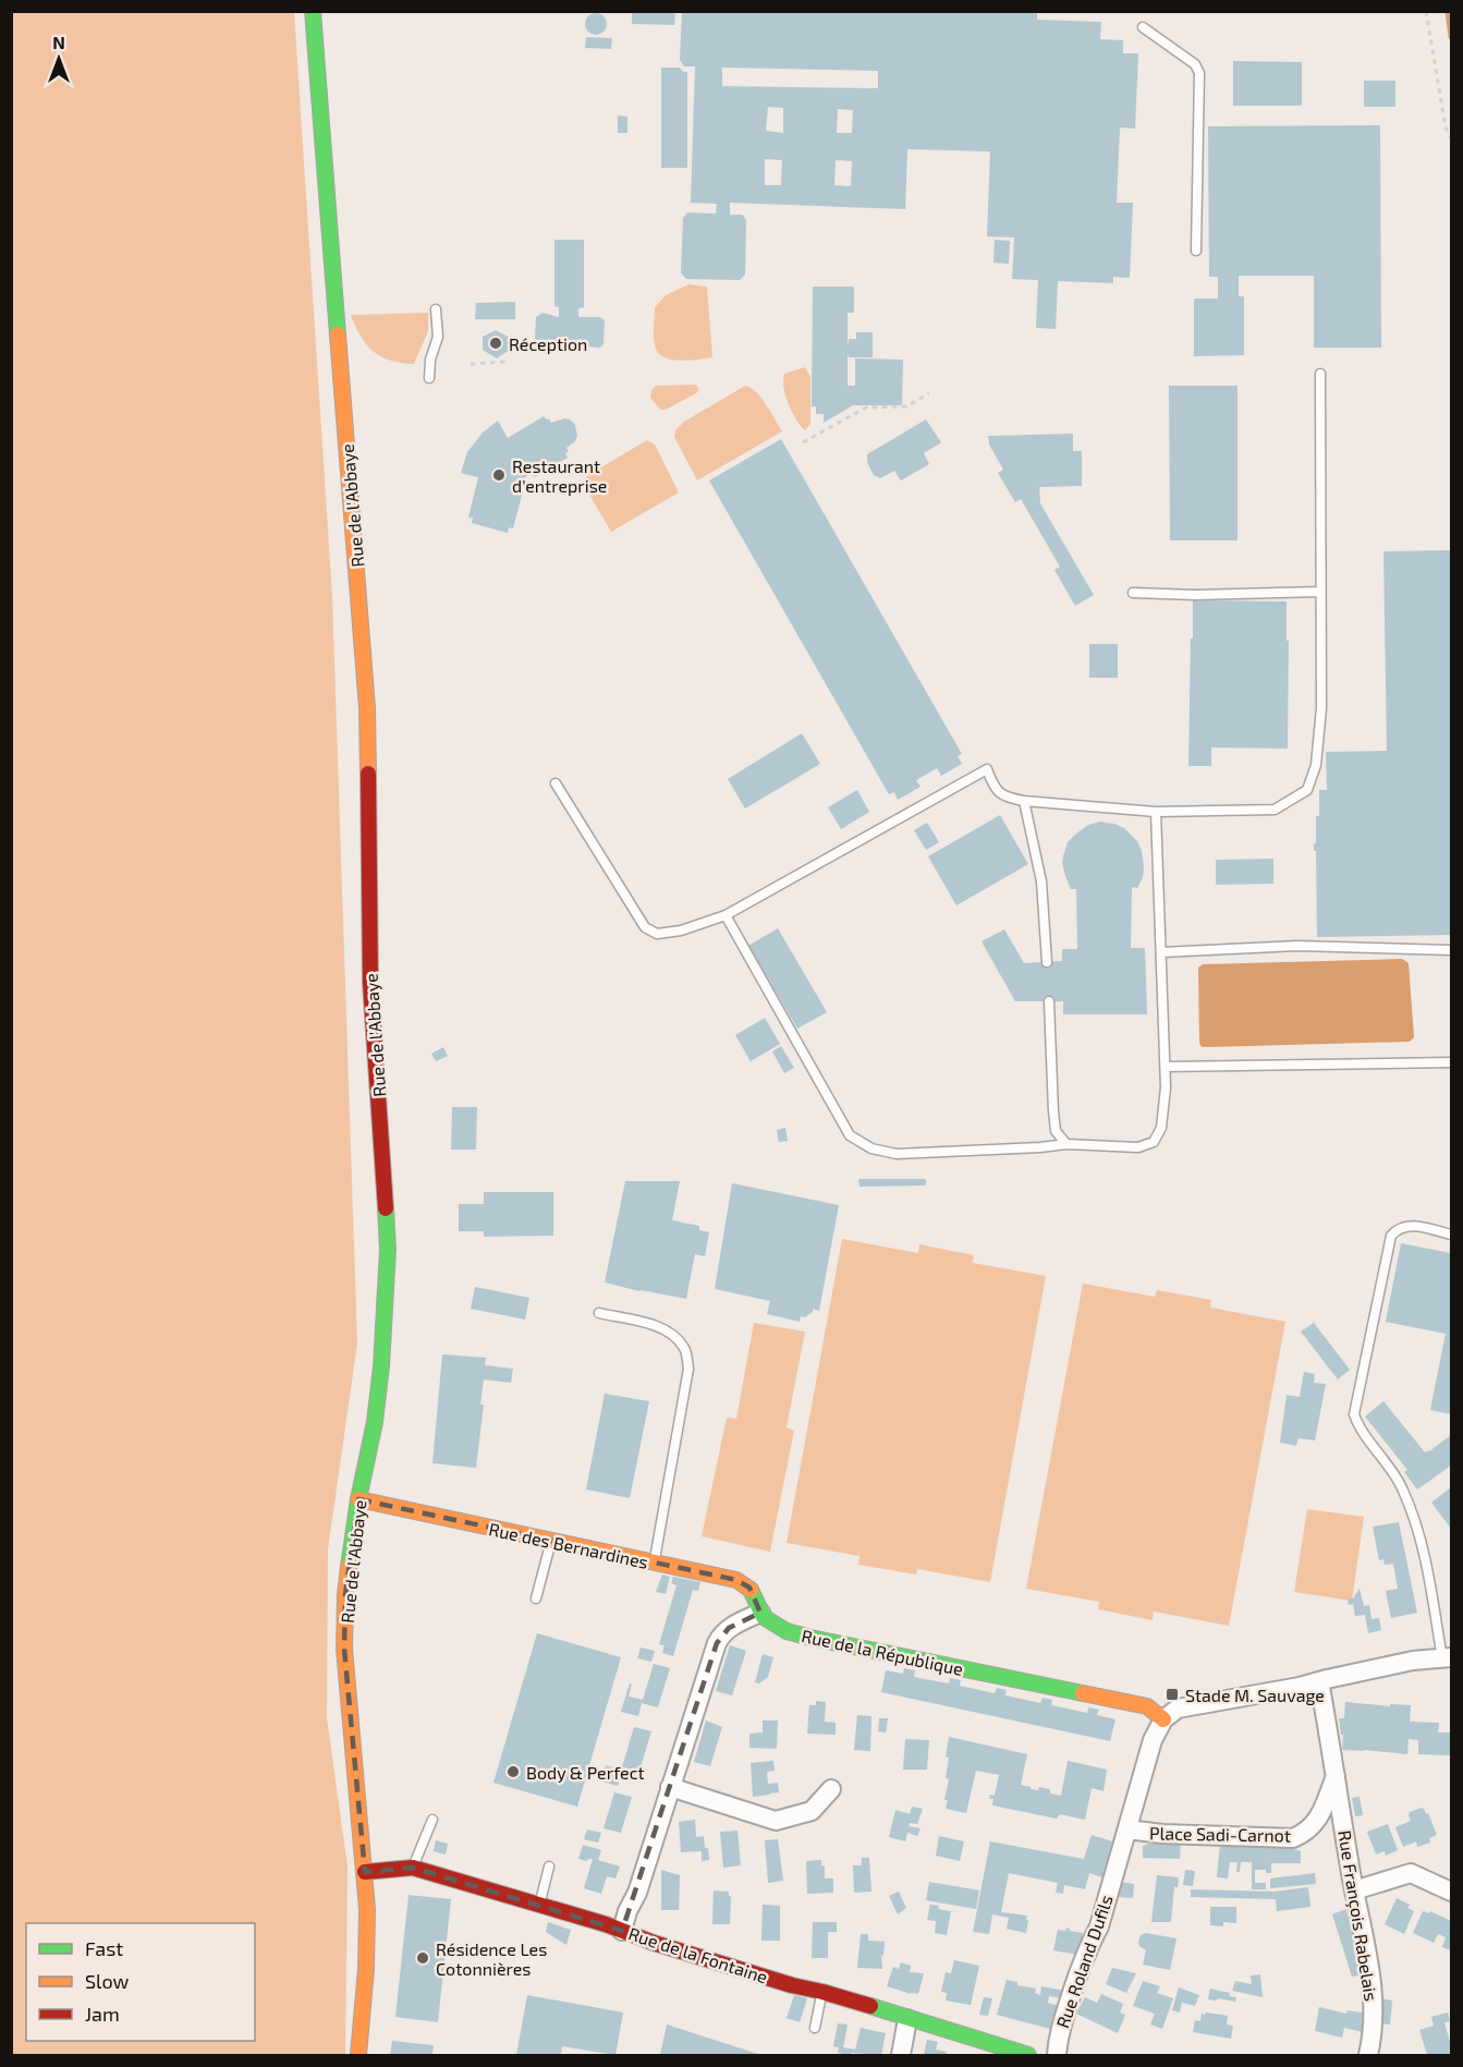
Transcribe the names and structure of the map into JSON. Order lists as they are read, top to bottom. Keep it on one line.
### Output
{"streets":{"street":["Rue de l'Abbaye","Rue des Bernardines","Rue de la République","Place Sadi-Carnot","Rue François Rabelais","Rue de la Fontaine","Rue Roland Dufils"]},"crossings":[["Rue de l'Abbaye","Rue des Bernardines"],["Rue de l'Abbaye","Rue de la Fontaine"],["Rue des Bernardines","Rue de la République"],["Rue de la République","Place Sadi-Carnot"],["Place Sadi-Carnot","Rue François Rabelais"],["Place Sadi-Carnot","Rue Roland Dufils"]],"places":{"other":["Réception","Restaurant d'entreprise","Body & Perfect","Résidence Les Cotonnières"],"transit":["Stade M. Sauvage"]},"legend":["Fast","Slow","Jam"],"north":"top"}
